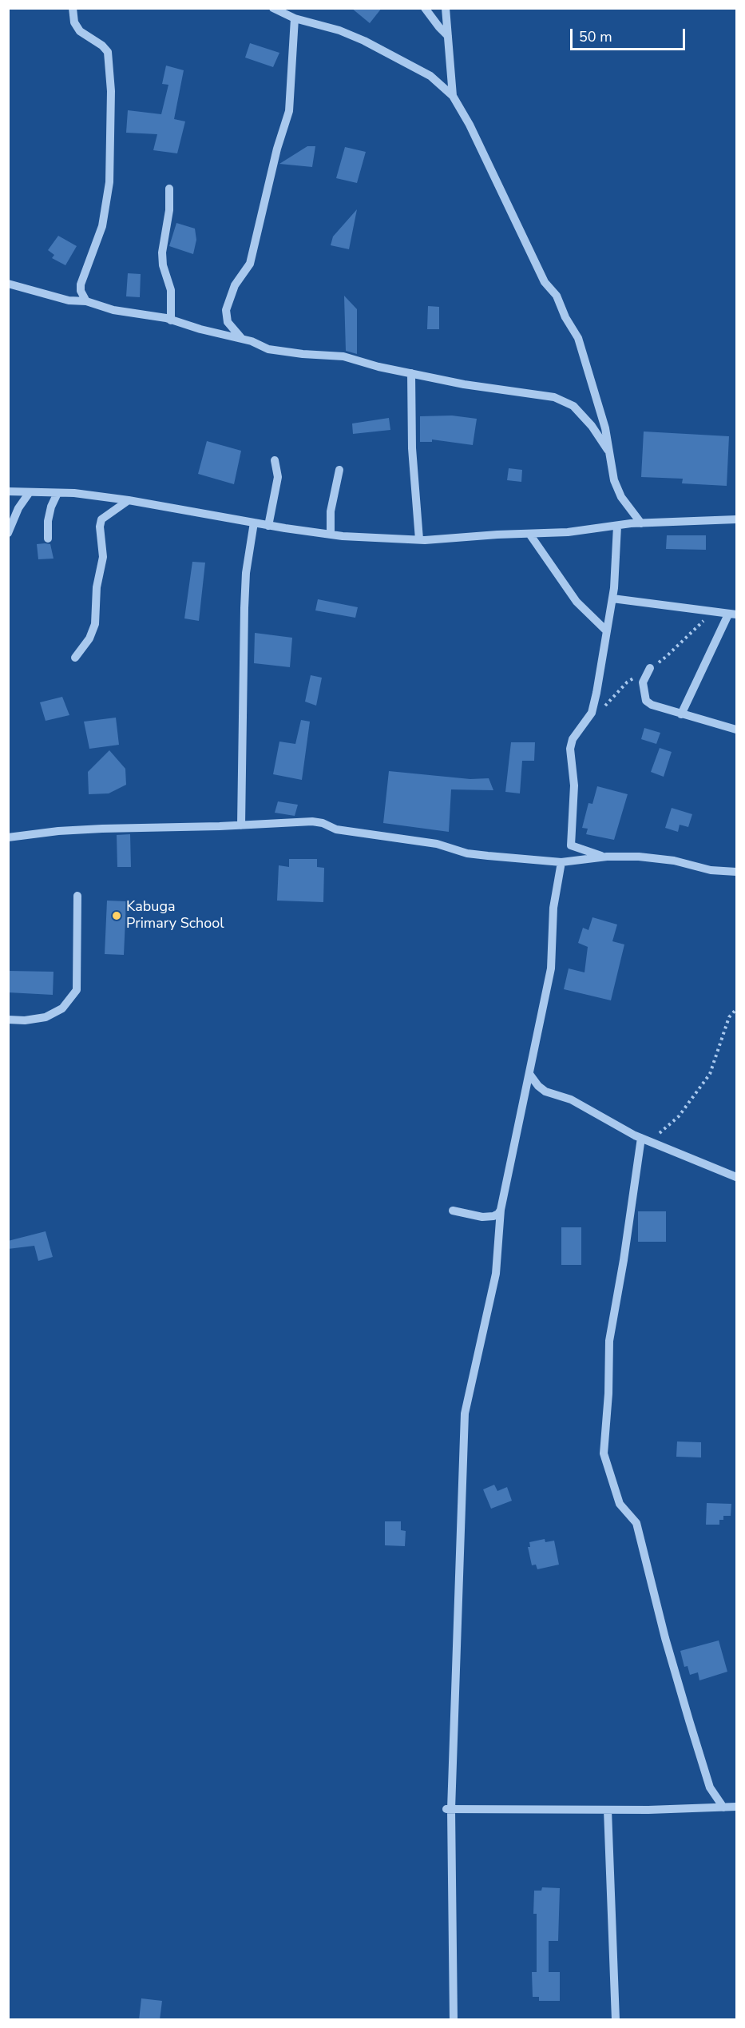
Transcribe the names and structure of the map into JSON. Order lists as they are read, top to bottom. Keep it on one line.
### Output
{"places":["Kabuga Primary School"],"scale_bar":"50 m"}
